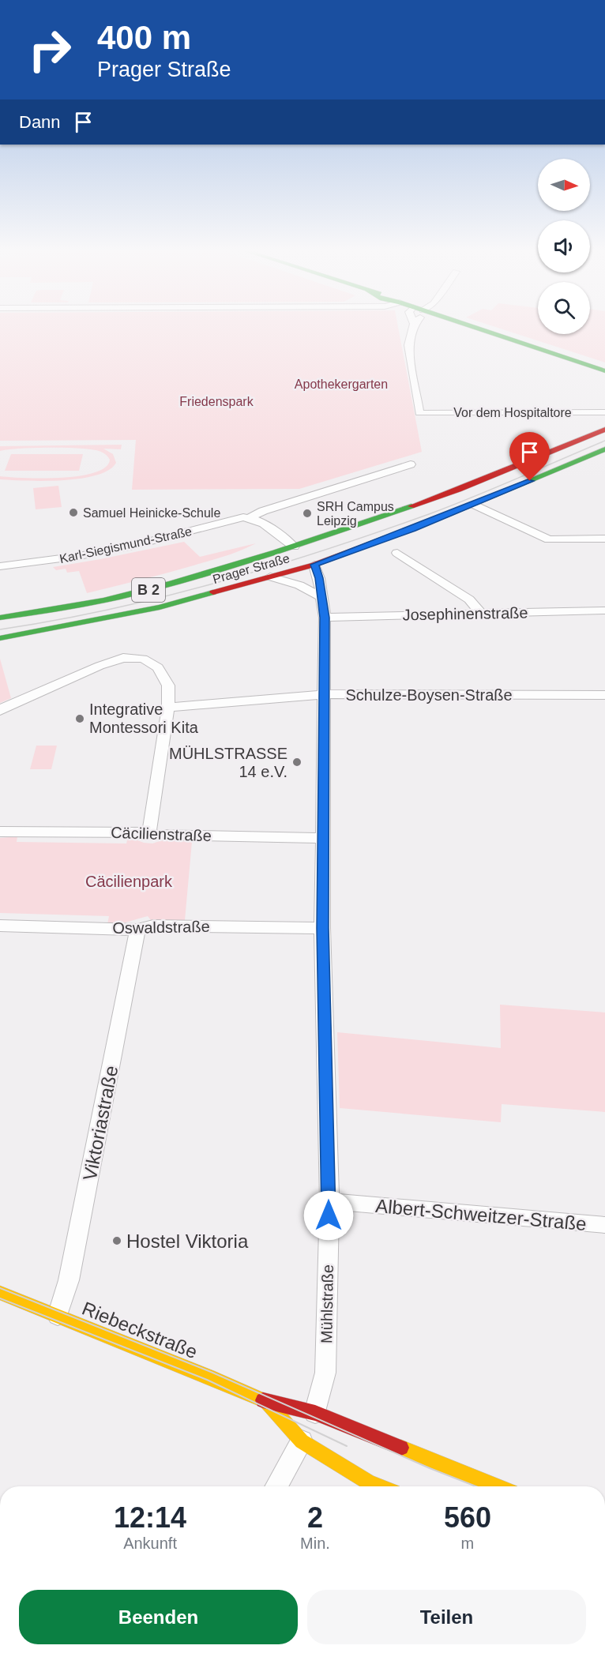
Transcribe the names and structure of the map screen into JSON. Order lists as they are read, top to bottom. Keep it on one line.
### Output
{"streets":{"main road":["Prager Straße","B 2","Riebeckstraße"],"street":["Vor dem Hospitaltore","Karl-Siegismund-Straße","Josephinenstraße","Schulze-Boysen-Straße","Cäcilienstraße","Oswaldstraße","Viktoriastraße","Albert-Schweitzer-Straße","Mühlstraße"]},"crossings":[["Prager Straße","Mühlstraße"],["Josephinenstraße","Mühlstraße"],["Schulze-Boysen-Straße","Mühlstraße"],["Cäcilienstraße","Mühlstraße"],["Oswaldstraße","Viktoriastraße"],["Oswaldstraße","Mühlstraße"],["Viktoriastraße","Riebeckstraße"],["Albert-Schweitzer-Straße","Mühlstraße"],["Mühlstraße","Riebeckstraße"]],"parks":["Apothekergarten","Friedenspark","Cäcilienpark"],"places":["Samuel Heinicke-Schule","SRH Campus Leipzig","Integrative Montessori Kita","MÜHLSTRASSE 14 e.V.","Hostel Viktoria"],"north":"right","page":{"turn":["400 m","Prager Straße"],"then":"Dann","eta":["12:14","Ankunft","2","Min.","560","m"],"buttons":["Beenden","Teilen"]}}
